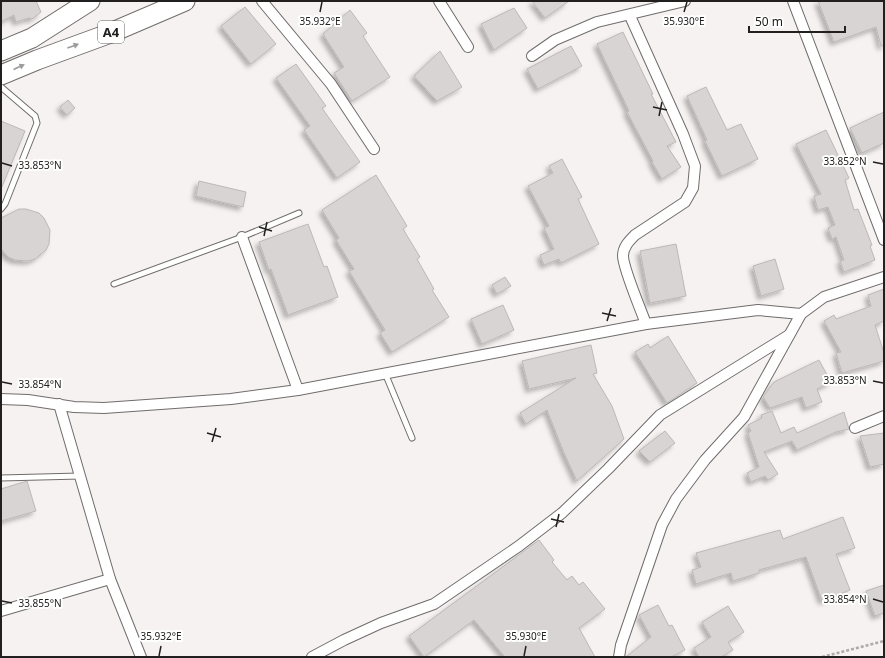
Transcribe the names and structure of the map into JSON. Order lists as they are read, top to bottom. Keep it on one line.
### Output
{"streets":{"highway":["A4"]},"scale_bar":"50 m","coordinates":["35.932°E","35.930°E","33.852°N","33.853°N","33.854°N","33.855°N"]}
